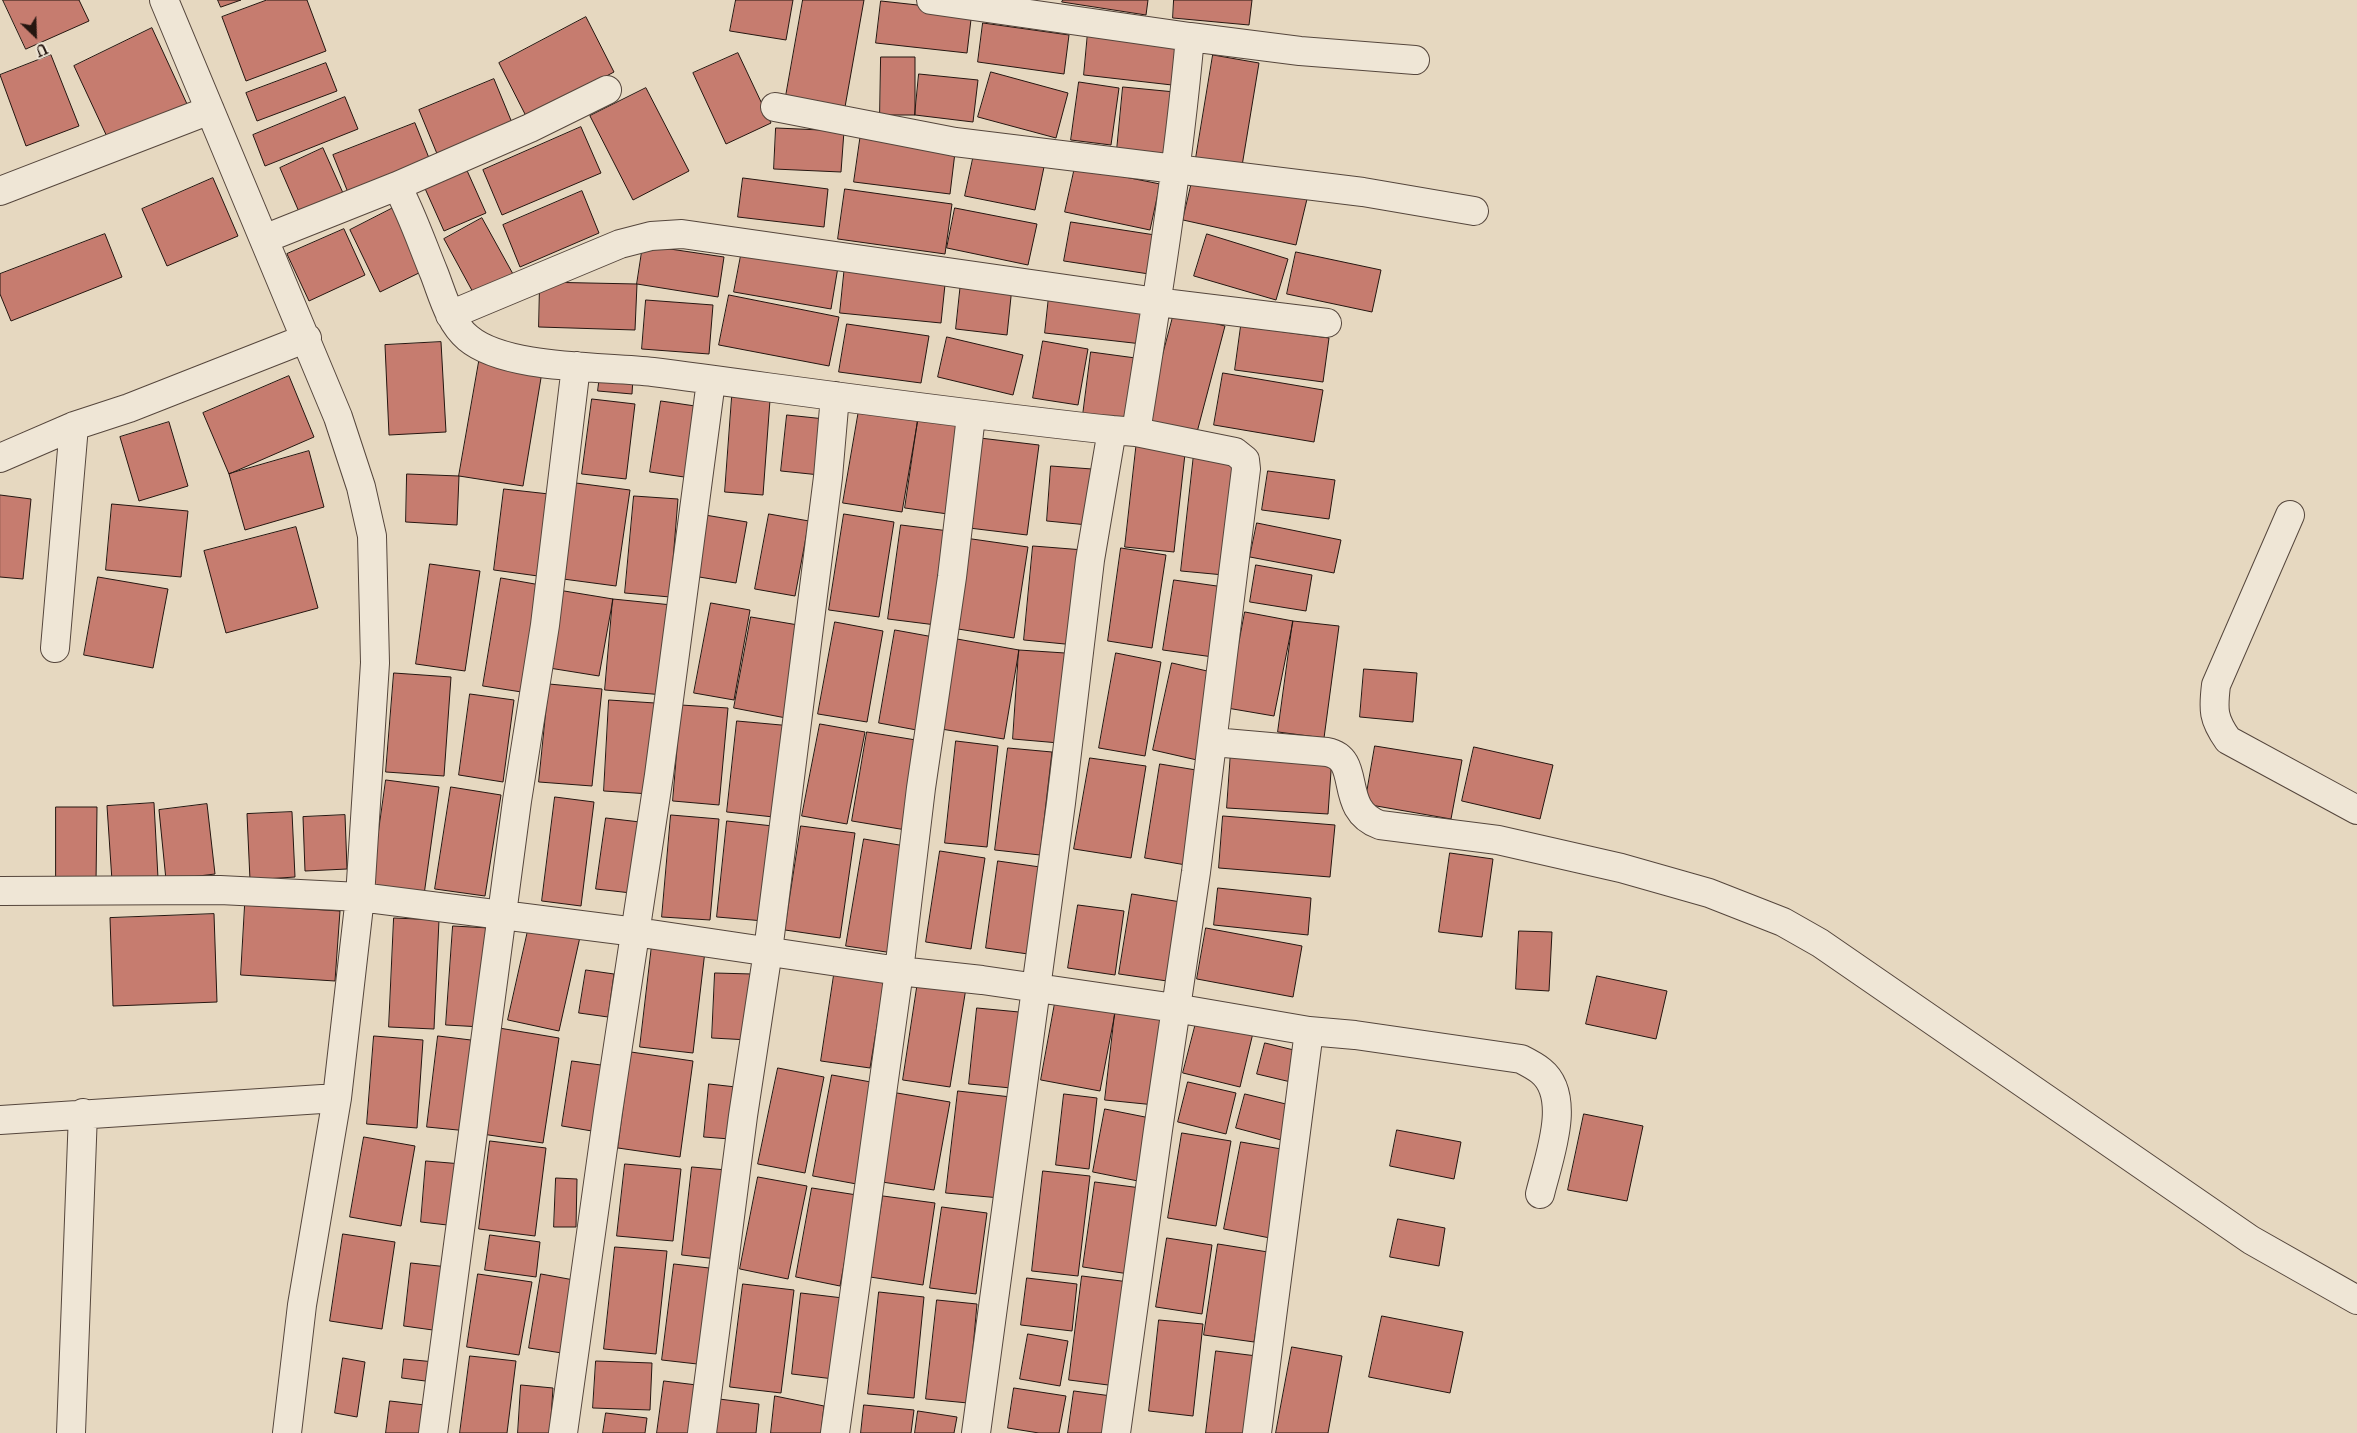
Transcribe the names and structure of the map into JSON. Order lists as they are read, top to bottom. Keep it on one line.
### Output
{"north":"bottom right"}
